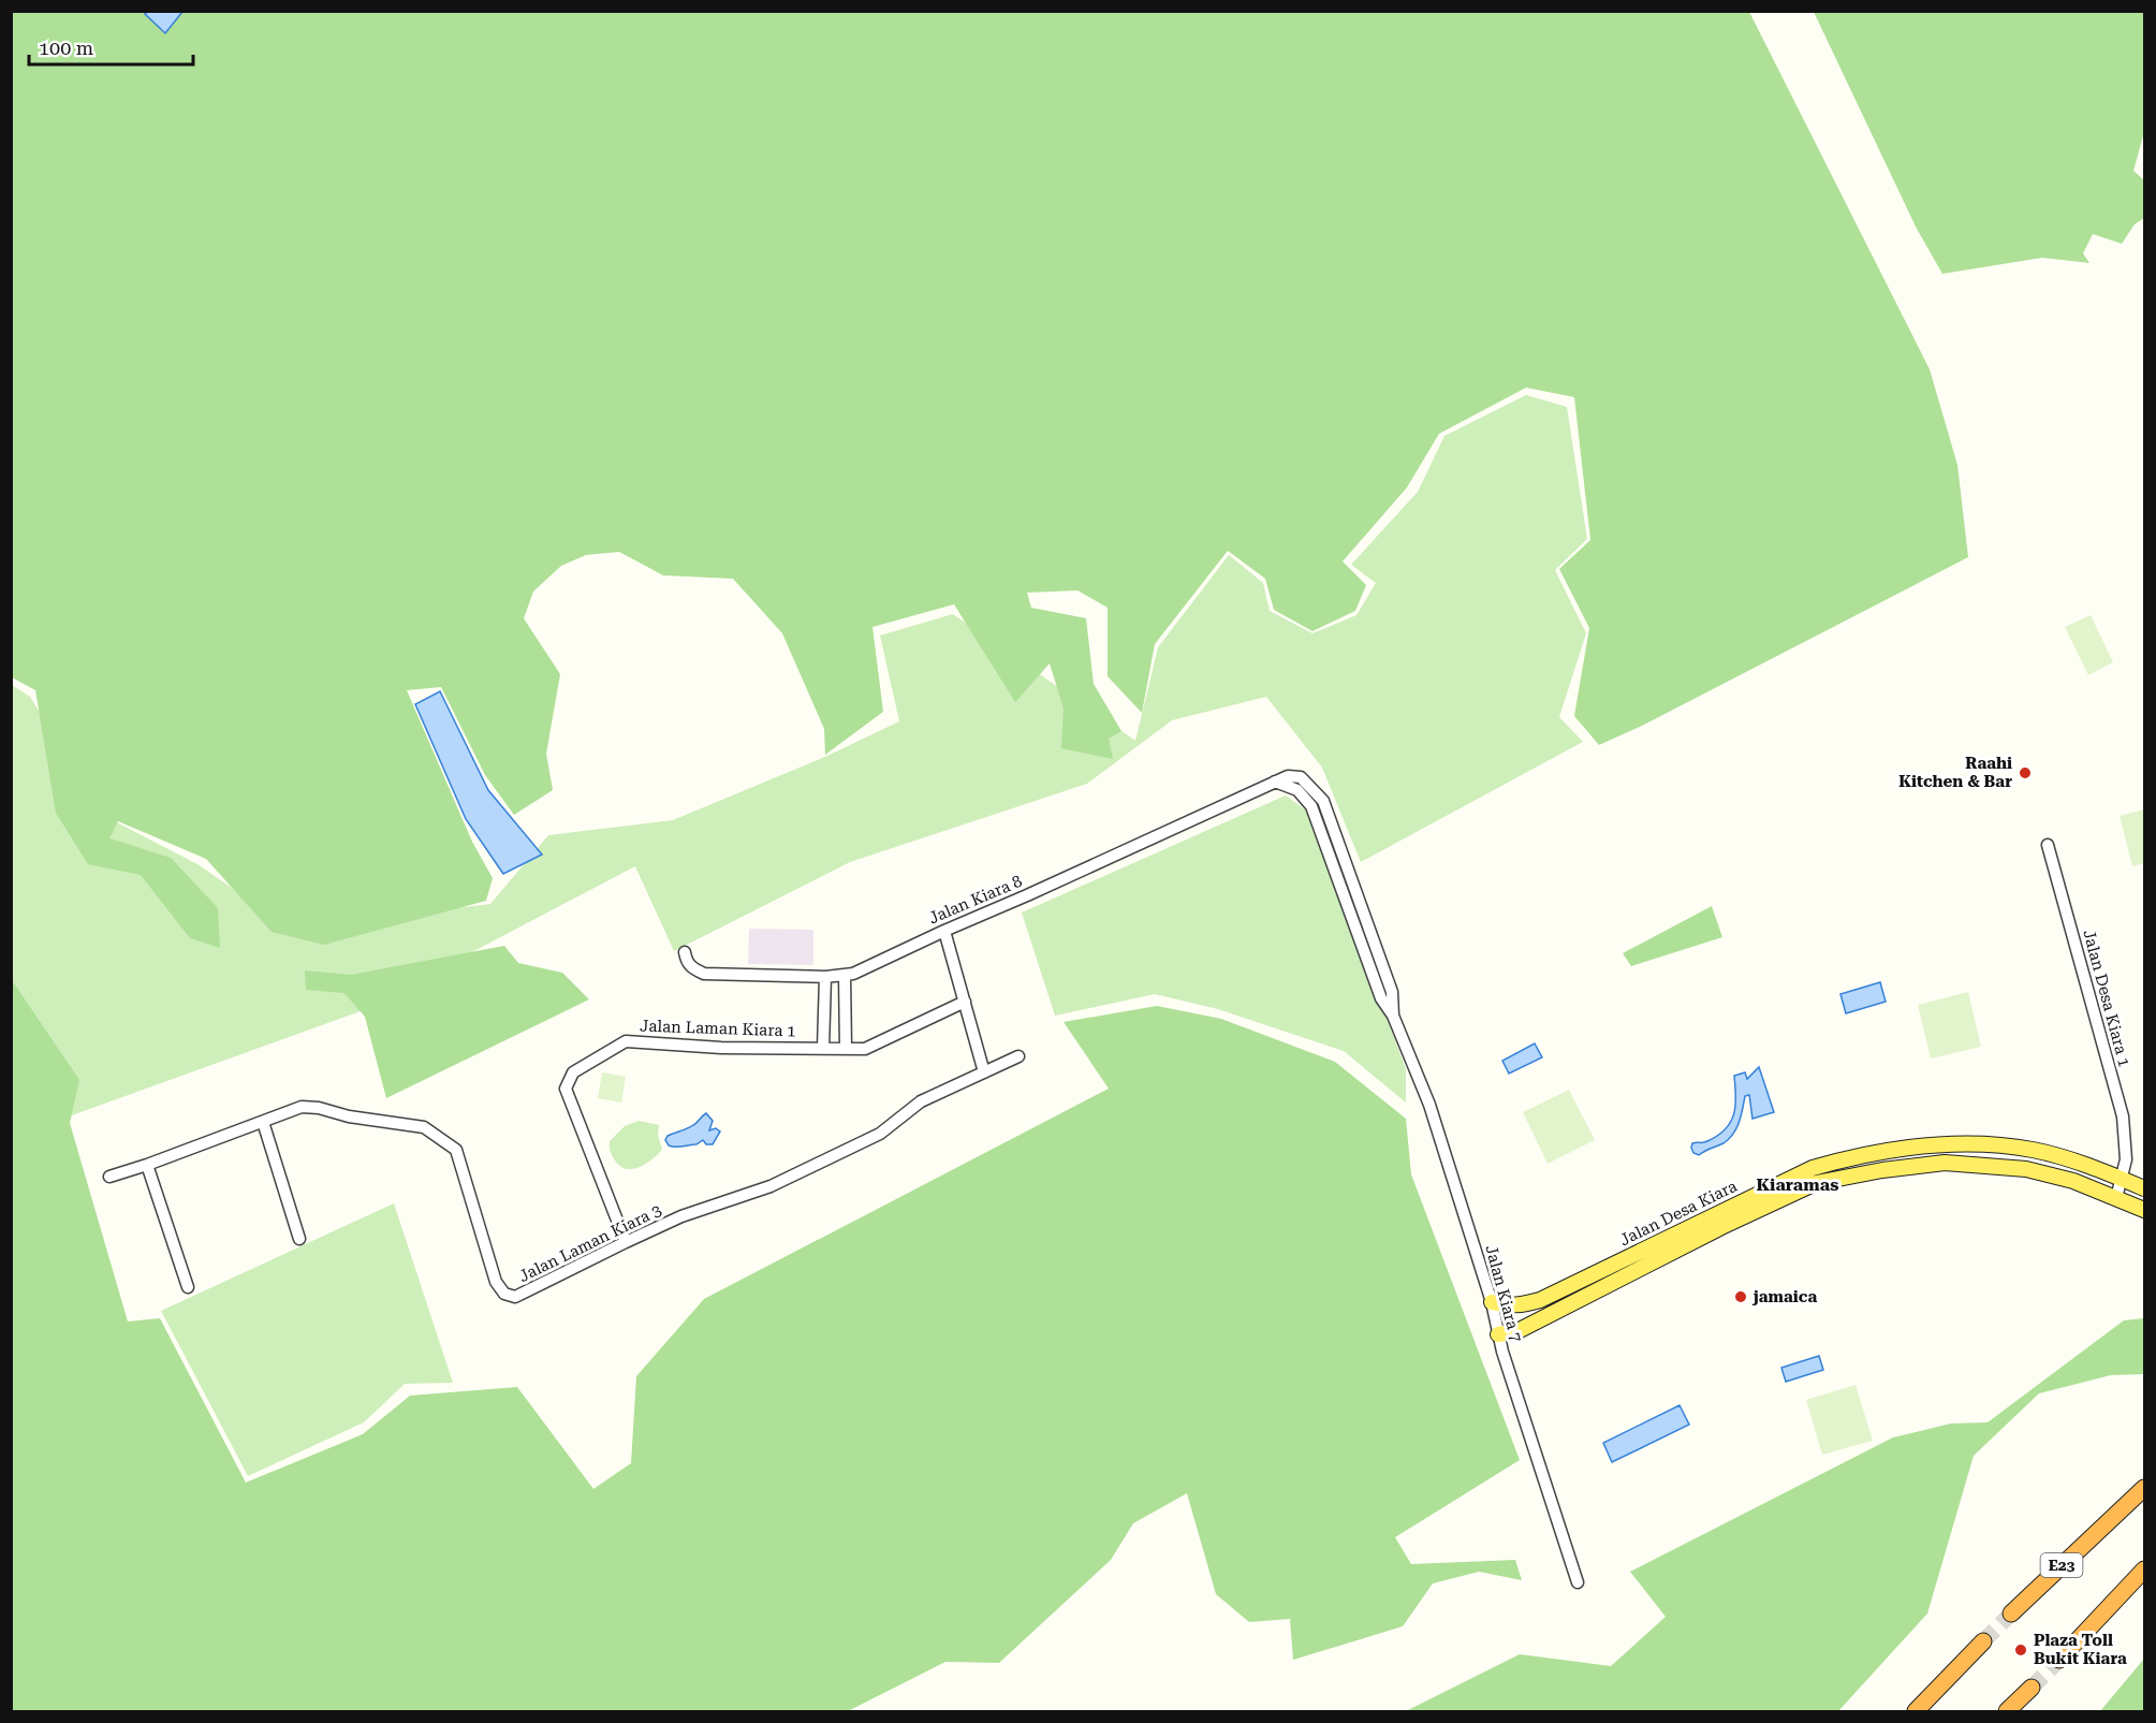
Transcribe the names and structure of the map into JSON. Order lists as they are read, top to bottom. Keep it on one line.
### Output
{"streets":{"highway":["E23"],"main road":["Jalan Desa Kiara"],"street":["Jalan Kiara 8","Jalan Desa Kiara 1","Jalan Laman Kiara 1","Jalan Laman Kiara 3","Jalan Kiara 7"]},"crossings":[["Jalan Kiara 8","Jalan Kiara 7"],["Jalan Desa Kiara 1","Jalan Desa Kiara"],["Jalan Laman Kiara 1","Jalan Laman Kiara 3"],["Jalan Desa Kiara","Jalan Kiara 7"]],"districts":["Kiaramas"],"places":["Raahi Kitchen & Bar","jamaica","Plaza Toll Bukit Kiara"],"scale_bar":"100 m"}
